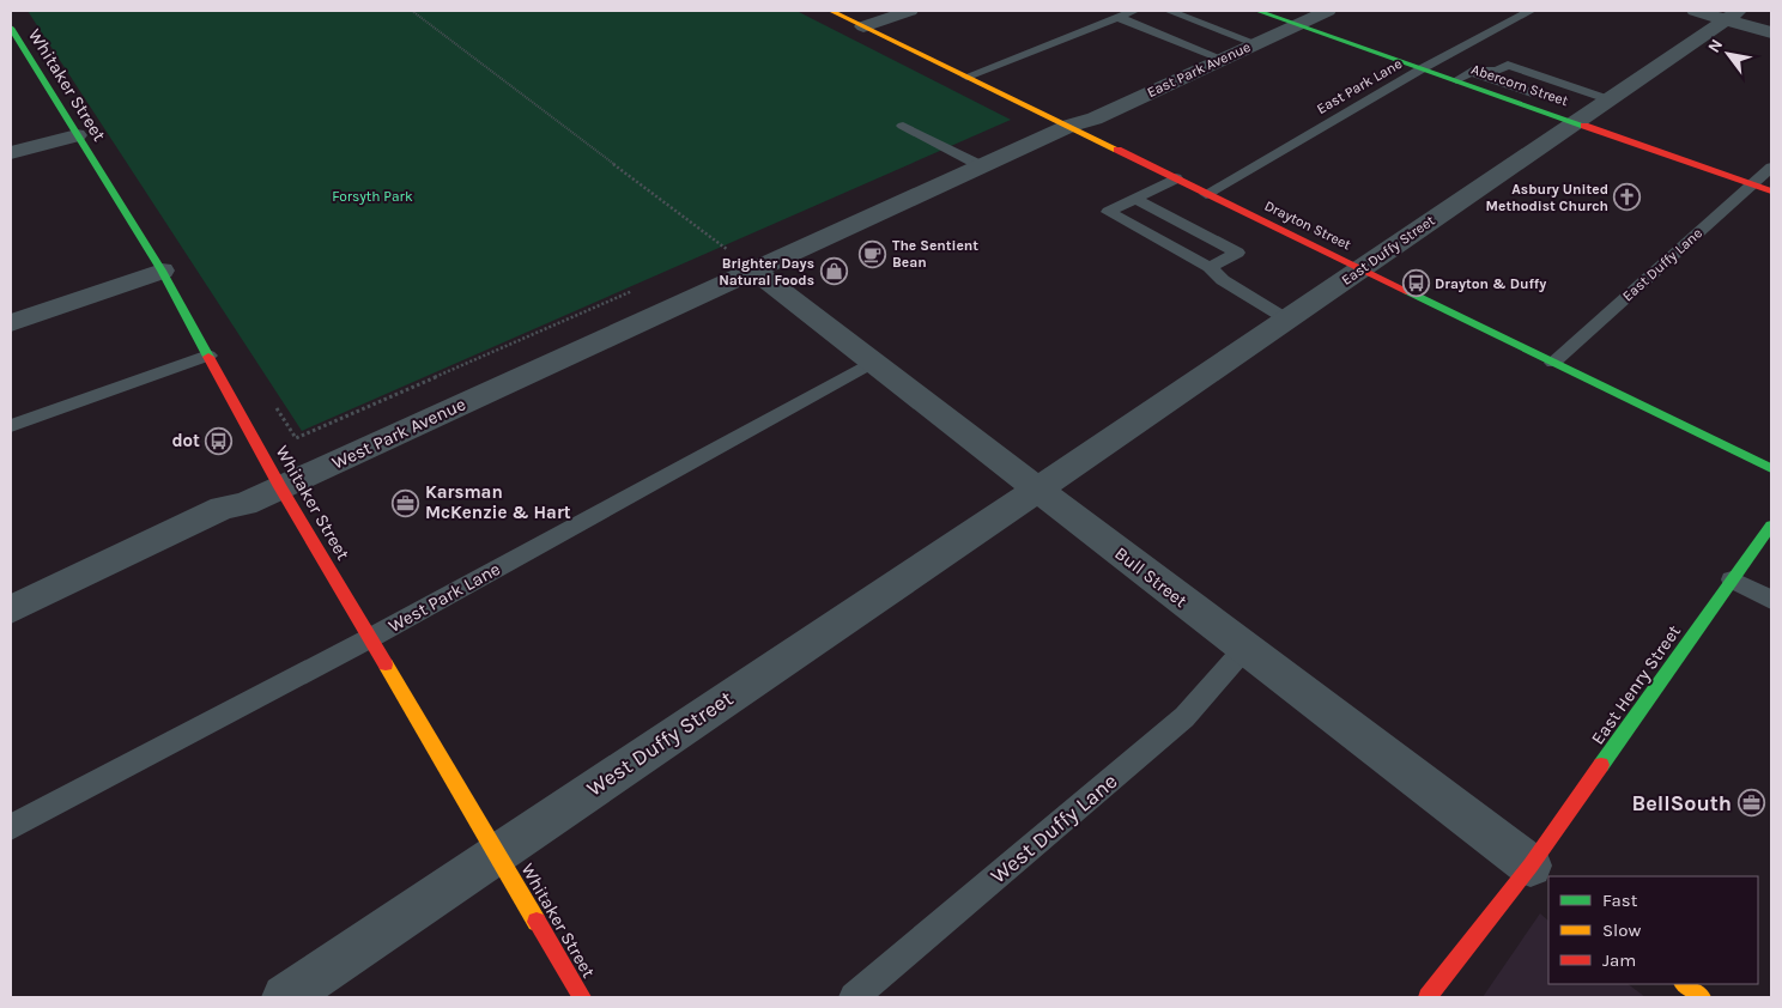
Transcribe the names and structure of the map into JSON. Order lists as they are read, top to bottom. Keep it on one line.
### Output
{"streets":{"main road":["Whitaker Street","Abercorn Street","Drayton Street","East Henry Street"],"street":["East Park Avenue","East Duffy Street","West Park Avenue","Bull Street","West Duffy Street"],"lane":["East Park Lane","East Duffy Lane","West Park Lane","West Duffy Lane"]},"crossings":[["East Park Avenue","Abercorn Street"],["East Park Avenue","Drayton Street"],["Whitaker Street","West Park Avenue"],["Whitaker Street","West Park Lane"],["Whitaker Street","West Duffy Street"],["Abercorn Street","East Park Lane"],["Abercorn Street","East Duffy Street"],["Abercorn Street","East Duffy Lane"],["East Park Lane","Drayton Street"],["Drayton Street","East Duffy Street"],["Drayton Street","East Duffy Lane"],["East Duffy Street","Bull Street"],["East Duffy Street","West Duffy Street"],["West Park Avenue","Bull Street"],["Bull Street","West Park Lane"],["Bull Street","East Henry Street"],["Bull Street","West Duffy Street"],["Bull Street","West Duffy Lane"]],"parks":["Forsyth Park"],"places":{"church":["Asbury United Methodist Church"],"cafe":["The Sentient Bean"],"shop":["Brighter Days Natural Foods"],"bus stop":["Drayton & Duffy","dot"],"office":["Karsman McKenzie & Hart","BellSouth"]},"legend":["Fast","Slow","Jam"],"north":"top left"}
